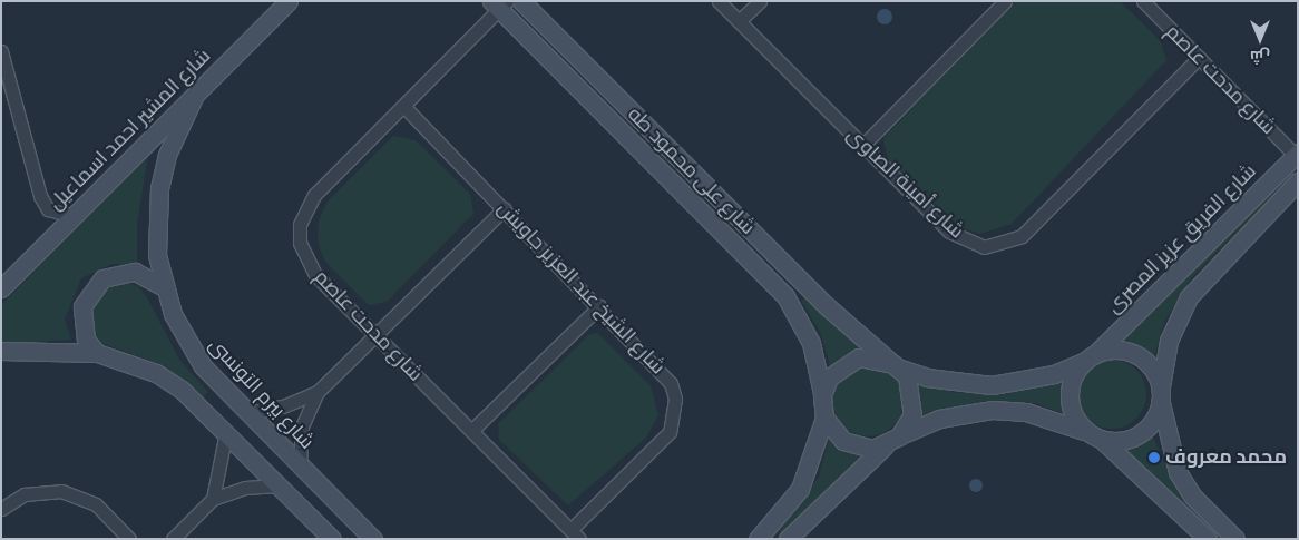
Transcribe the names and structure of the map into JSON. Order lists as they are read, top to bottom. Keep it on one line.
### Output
{"streets":{"street":["شارع مدحت عاصم","شارع المشير احمد اسماعيل","شارع على محمود طه","شارع أمينة الصاوى","شارع الفريق عزيز المصرى","شارع الشيخ عبد العزيز جاويش","شارع بيرم التونسى"]},"crossings":[["شارع مدحت عاصم","شارع على محمود طه"],["شارع مدحت عاصم","شارع أمينة الصاوى"],["شارع مدحت عاصم","شارع الفريق عزيز المصرى"],["شارع مدحت عاصم","شارع الشيخ عبد العزيز جاويش"],["شارع المشير احمد اسماعيل","شارع بيرم التونسى"],["شارع على محمود طه","شارع الفريق عزيز المصرى"]],"places":["محمد معروف"],"north":"bottom"}
